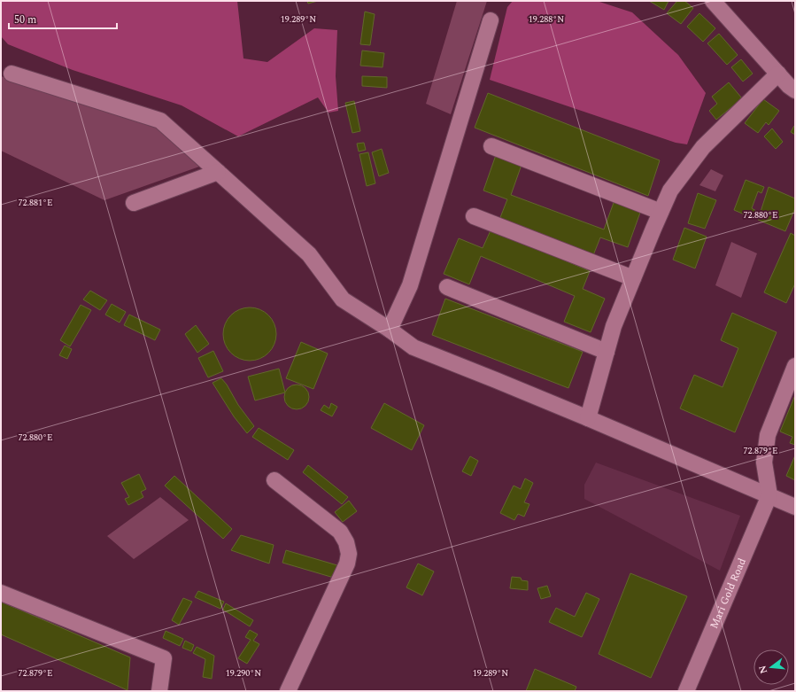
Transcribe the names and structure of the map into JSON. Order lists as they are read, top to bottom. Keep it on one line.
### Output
{"streets":{"street":["Mari Gold Road"]},"scale_bar":"50 m","north":"left","coordinates":["19.289°N","19.288°N","72.881°E","72.880°E","72.879°E","19.290°N"]}
